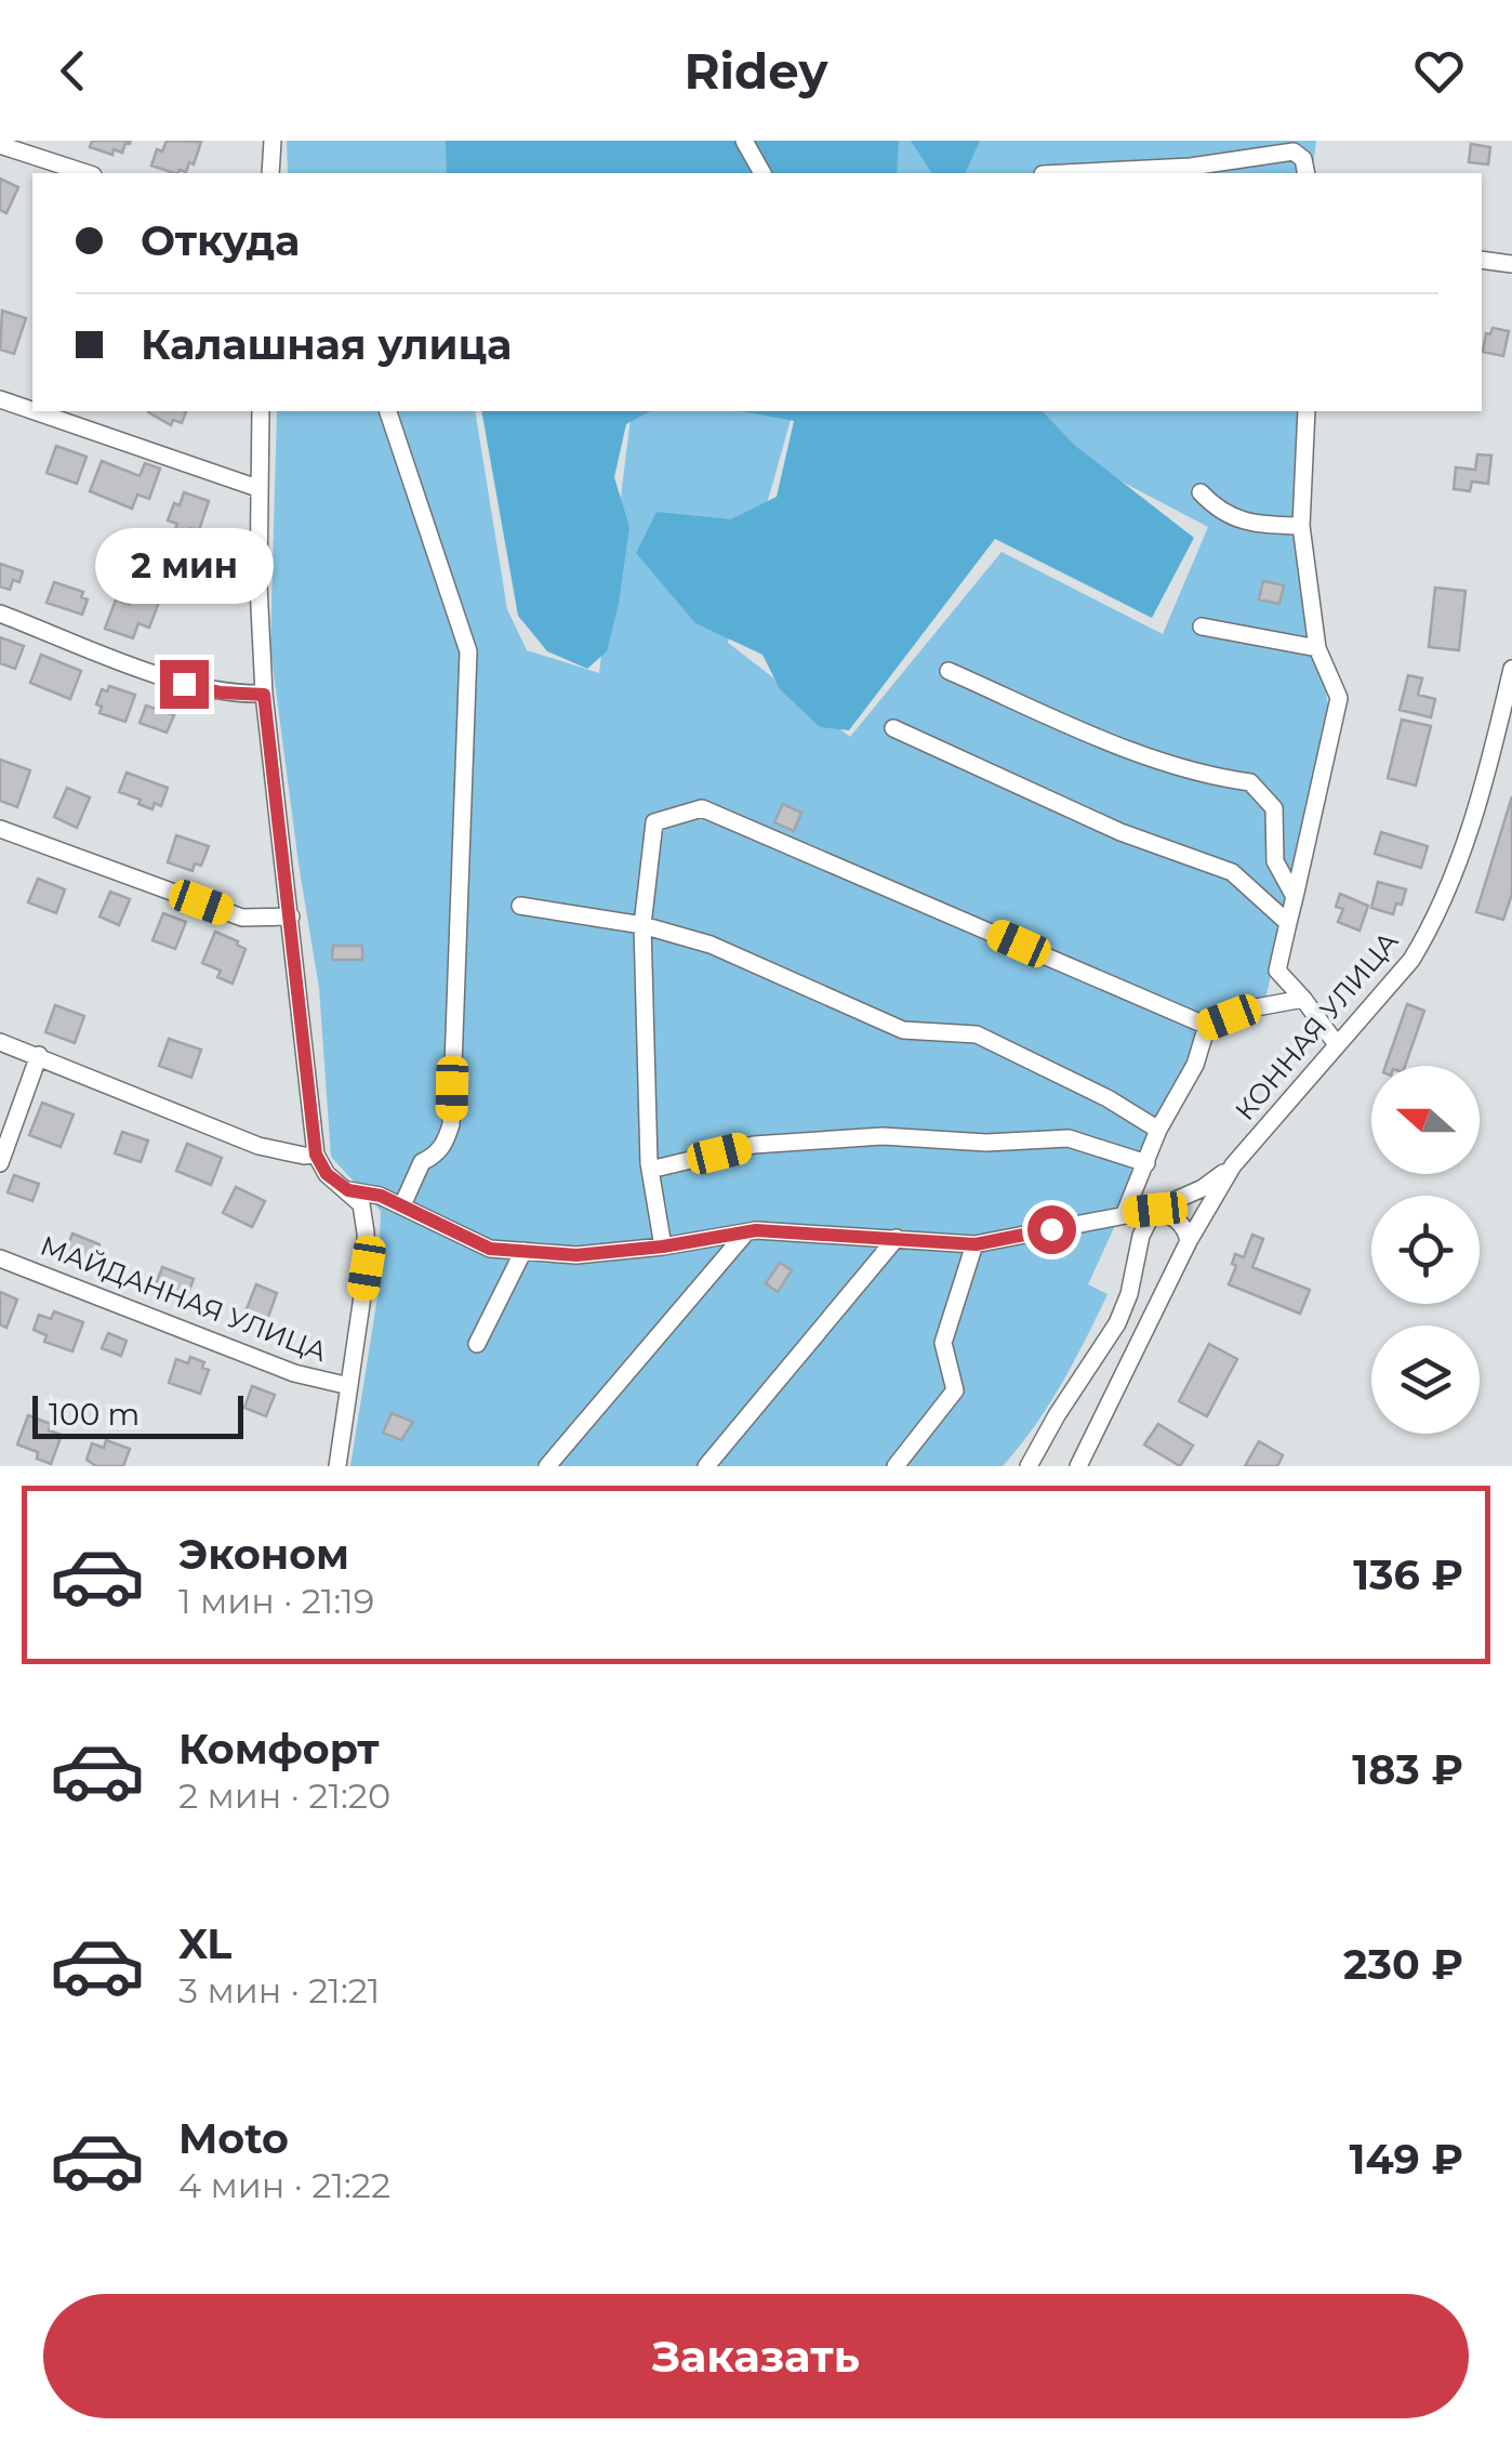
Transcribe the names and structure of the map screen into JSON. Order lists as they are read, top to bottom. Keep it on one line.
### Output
{"streets":{"street":["КОННАЯ УЛИЦА","МАЙДАННАЯ УЛИЦА"]},"scale_bar":"100 m","north":"left","page":{"header":"Ridey","banner":["Откуда","Калашная улица"],"bubble":"2 мин","scale":"100 m","list":[{"name":"Эконом","note":"1 мин · 21:19","value":"136 ₽"},{"name":"Комфорт","note":"2 мин · 21:20","value":"183 ₽"},{"name":"XL","note":"3 мин · 21:21","value":"230 ₽"},{"name":"Moto","note":"4 мин · 21:22","value":"149 ₽"}],"buttons":"Заказать"}}
